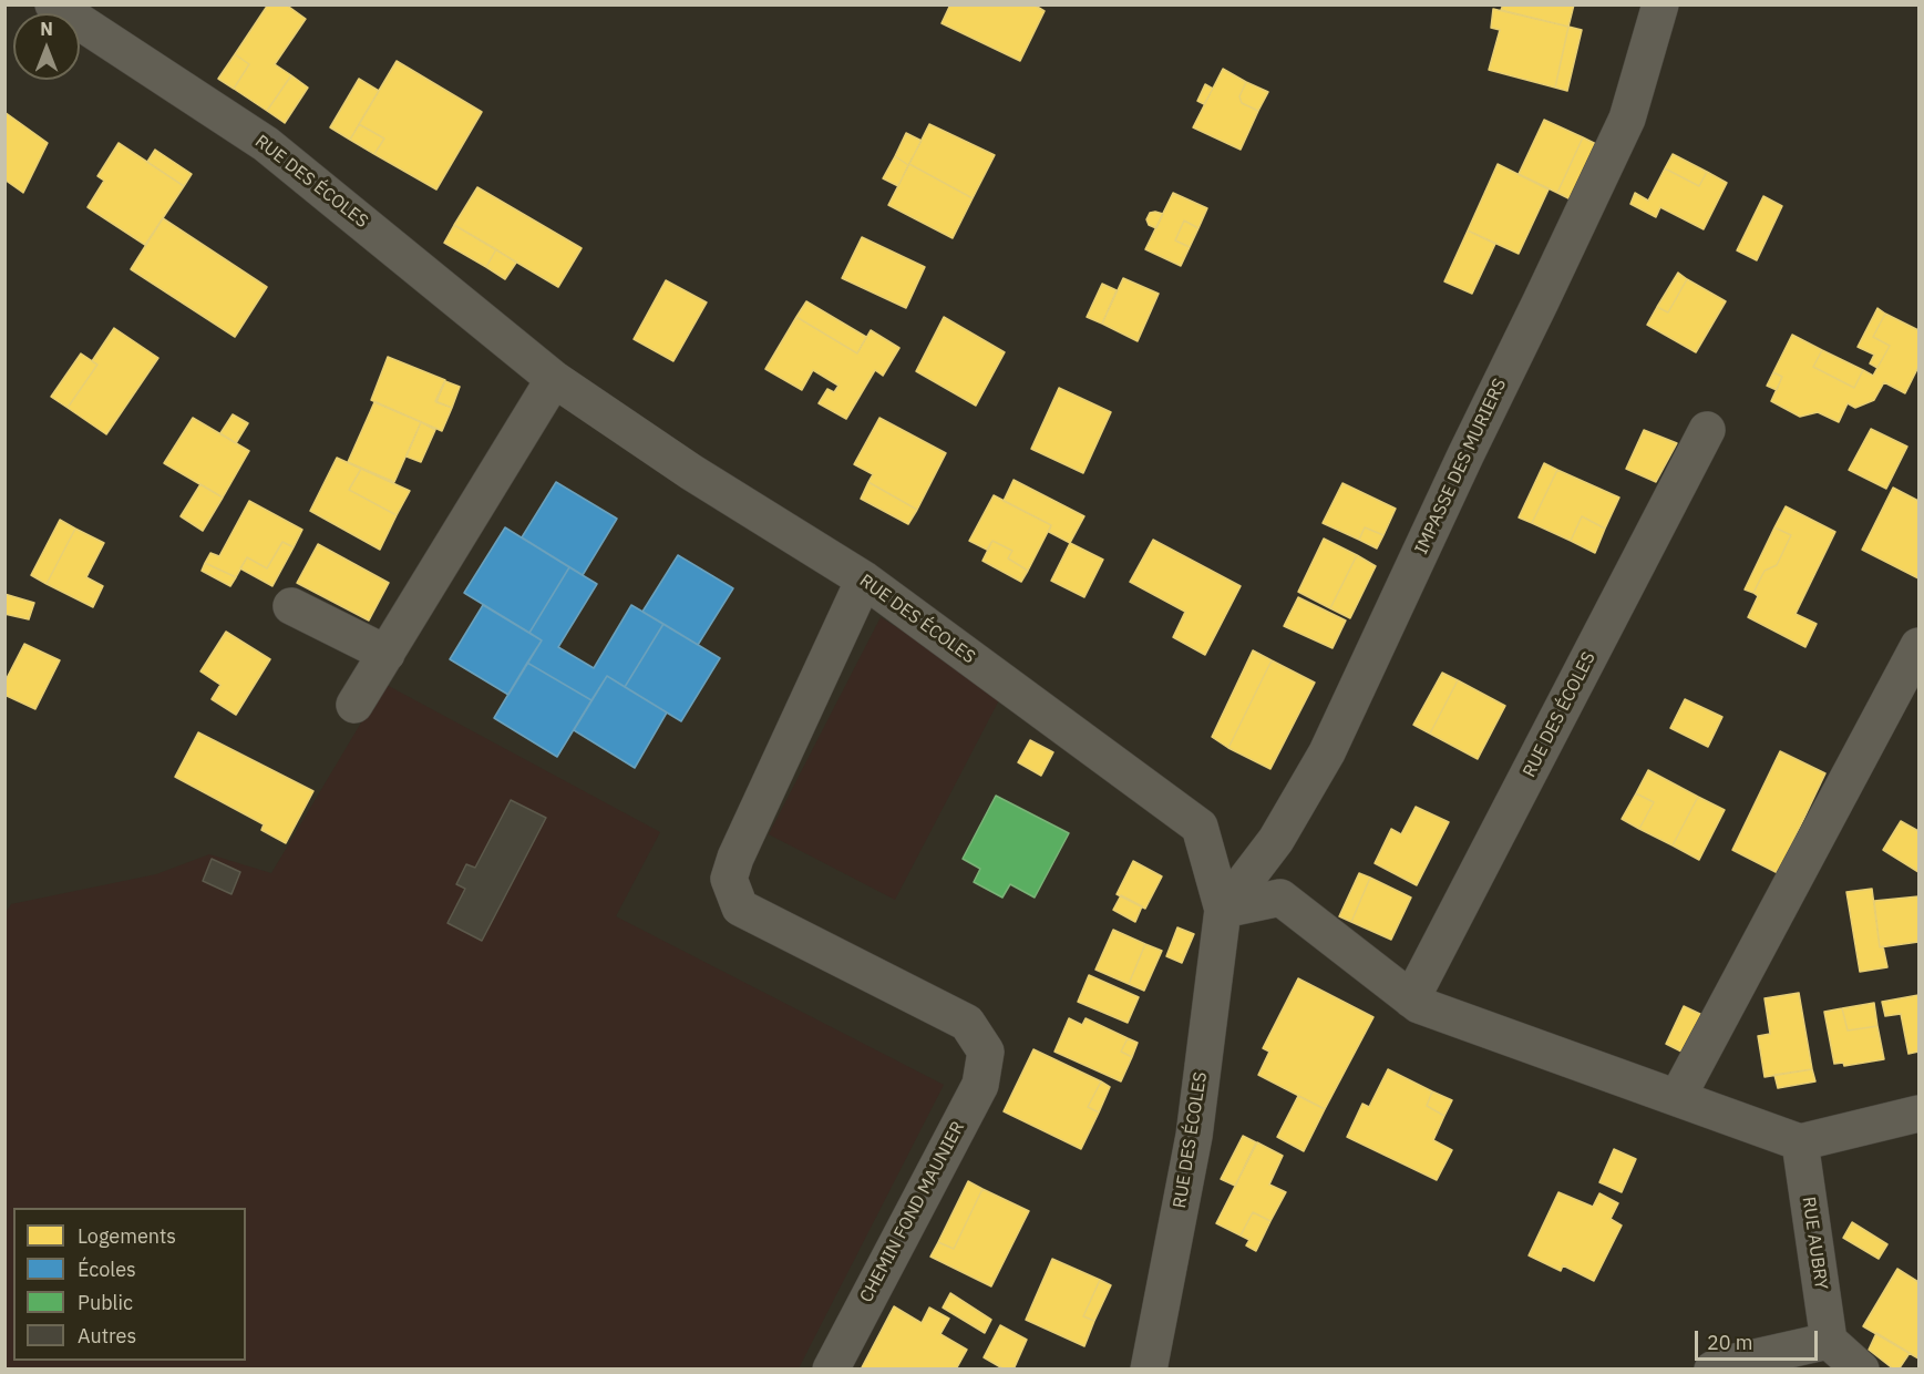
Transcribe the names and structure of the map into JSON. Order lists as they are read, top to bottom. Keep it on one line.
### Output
{"streets":{"street":["RUE DES ÉCOLES","IMPASSE DES MURIERS","CHEMIN FOND MAUNIER","RUE AUBRY"]},"crossings":[["RUE DES ÉCOLES","IMPASSE DES MURIERS"],["RUE DES ÉCOLES","CHEMIN FOND MAUNIER"]],"legend":["Logements","Écoles","Public","Autres"],"scale_bar":"20 m","north":"top"}
